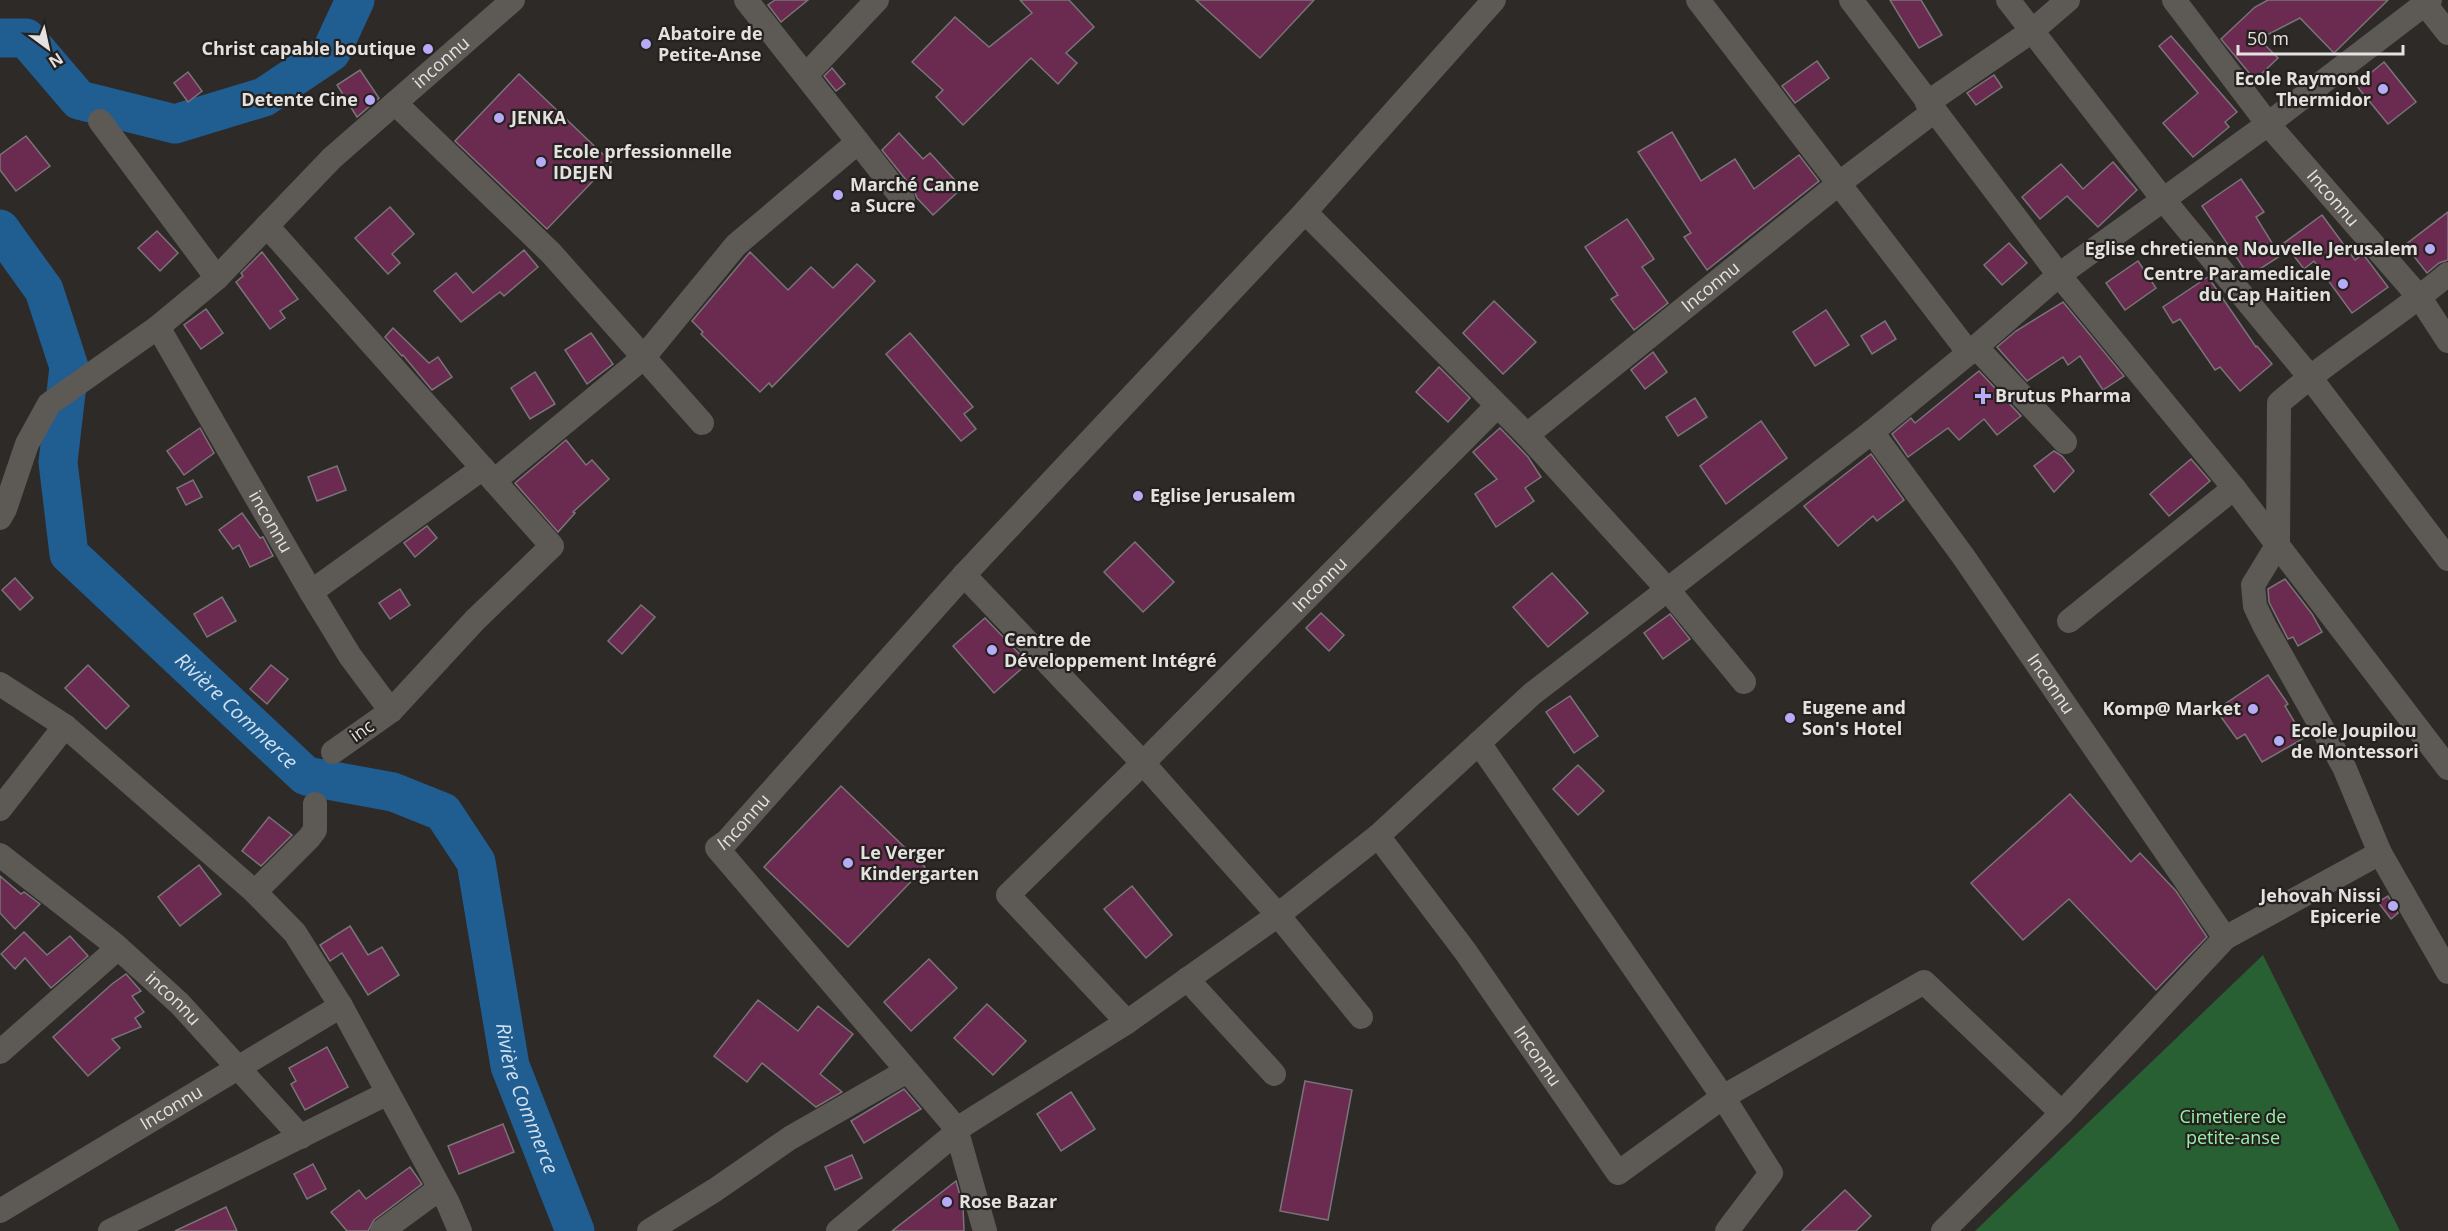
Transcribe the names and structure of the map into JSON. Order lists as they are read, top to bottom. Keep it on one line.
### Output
{"streets":{"street":["inconnu","Inconnu","inc"]},"crossings":[["inconnu","Inconnu"],["inconnu","inc"]],"water":["Rivière Commerce"],"parks":["Cimetiere de petite-anse"],"places":{"other":["Abatoire de Petite-Anse","Christ capable boutique","Ecole Raymond Thermidor","Detente Cine","JENKA","Ecole prfessionnelle IDEJEN","Marché Canne a Sucre","Eglise chretienne Nouvelle Jerusalem","Centre Paramedicale du Cap Haitien","Eglise Jerusalem","Centre de Développement Intégré","Komp@ Market","Eugene and Son's Hotel","Ecole Joupilou de Montessori","Le Verger Kindergarten","Jehovah Nissi Epicerie","Rose Bazar"],"health":["Brutus Pharma"]},"scale_bar":"50 m","north":"bottom right"}
